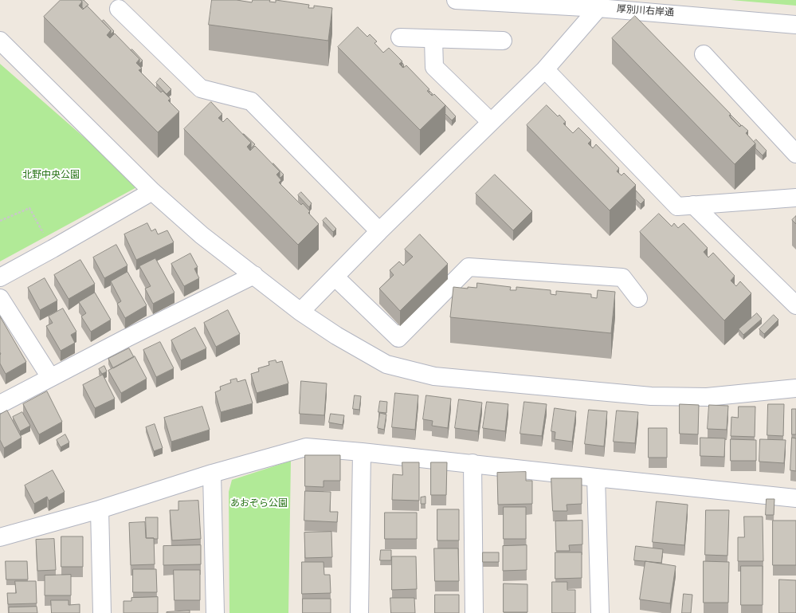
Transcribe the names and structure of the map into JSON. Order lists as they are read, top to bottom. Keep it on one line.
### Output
{"streets":{"street":["厚別川右岸通"]},"parks":["北野中央公園","あおぞら公園"]}
